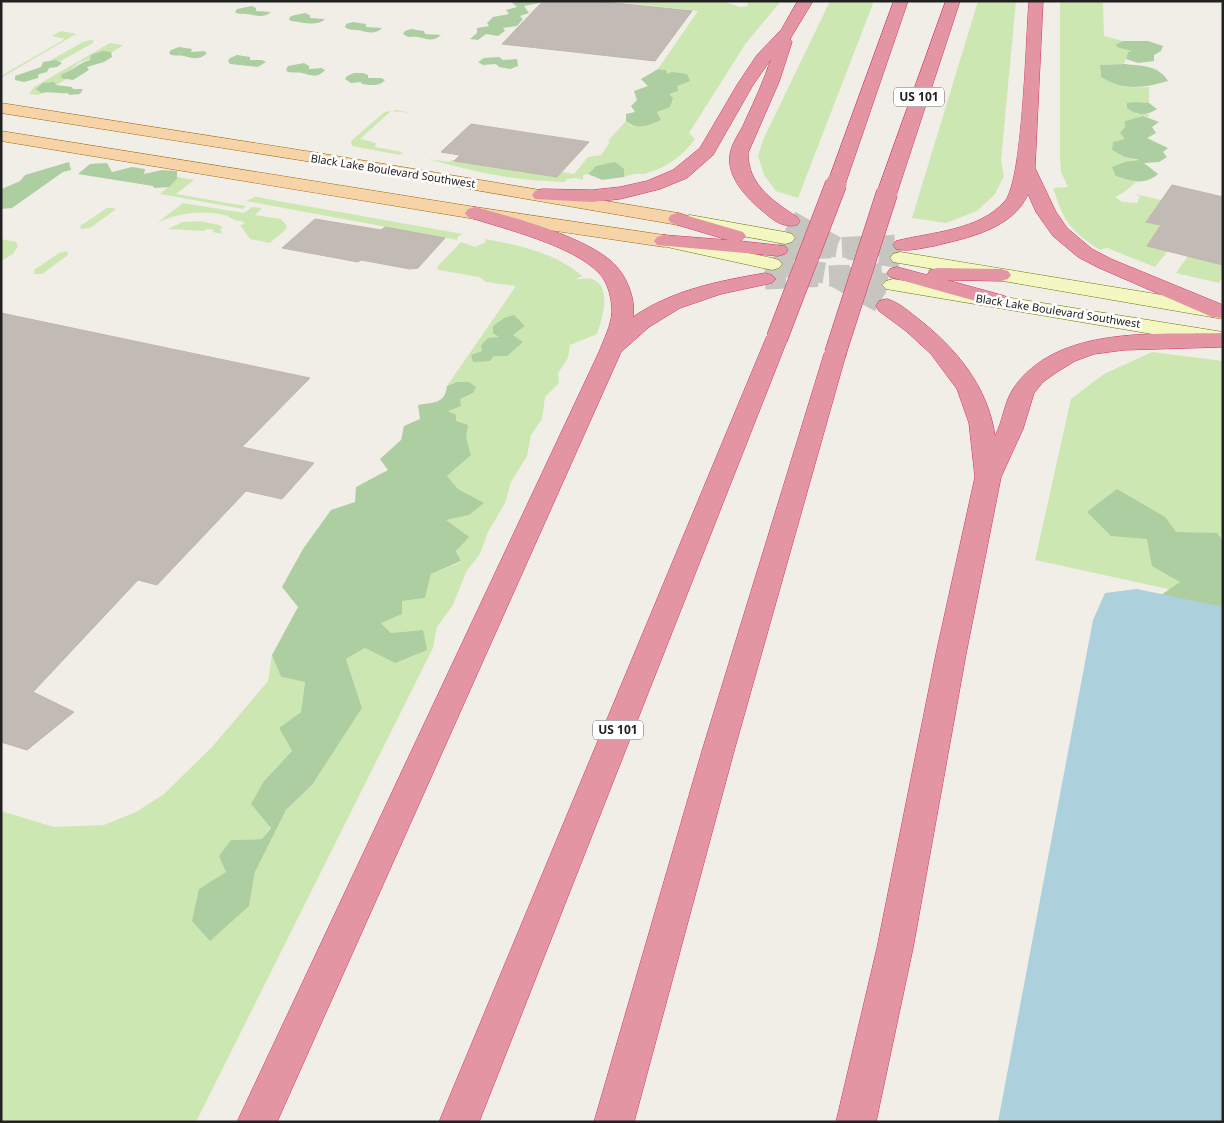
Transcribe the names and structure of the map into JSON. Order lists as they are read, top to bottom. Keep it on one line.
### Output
{"streets":{"highway":["US 101"],"main road":["Black Lake Boulevard Southwest"]}}
